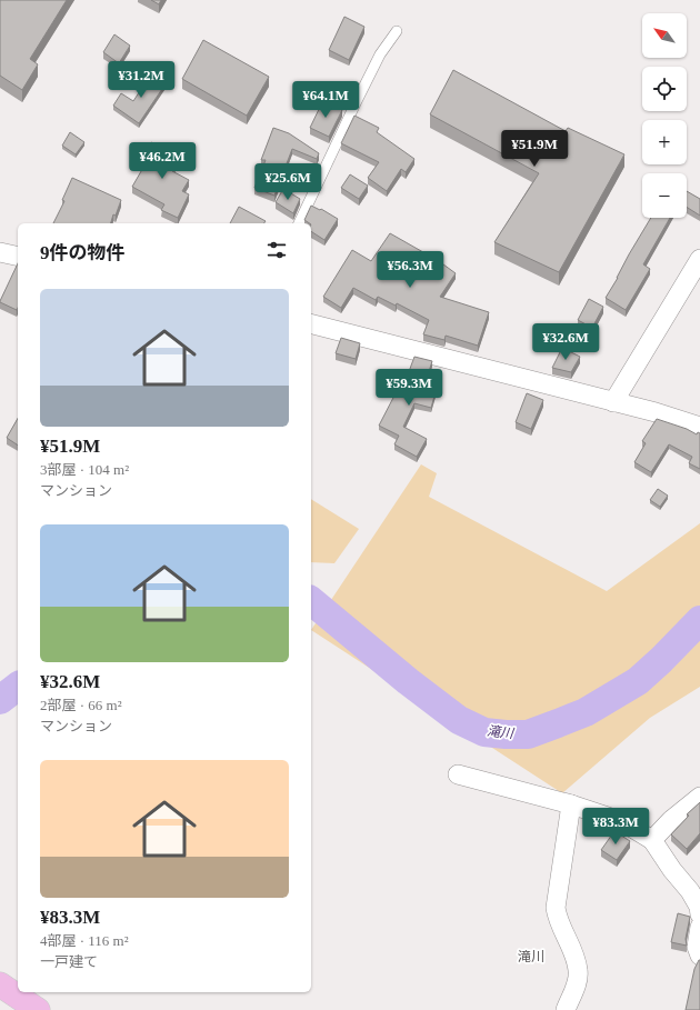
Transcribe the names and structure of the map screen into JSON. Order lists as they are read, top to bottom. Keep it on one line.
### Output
{"districts":["滝川"],"water":["滝川"],"north":"top left","page":{"map_buttons":["+","−"],"price":["¥31.2M","¥64.1M","¥51.9M","¥46.2M","¥25.6M","¥56.3M","¥32.6M","¥59.3M","¥83.3M"],"heading":"9件の物件","list":[{"name":"¥51.9M","note":"3部屋 · 104 m² · マンション"},{"name":"¥32.6M","note":"2部屋 · 66 m² · マンション"},{"name":"¥83.3M","note":"4部屋 · 116 m² · 一戸建て"}]}}
